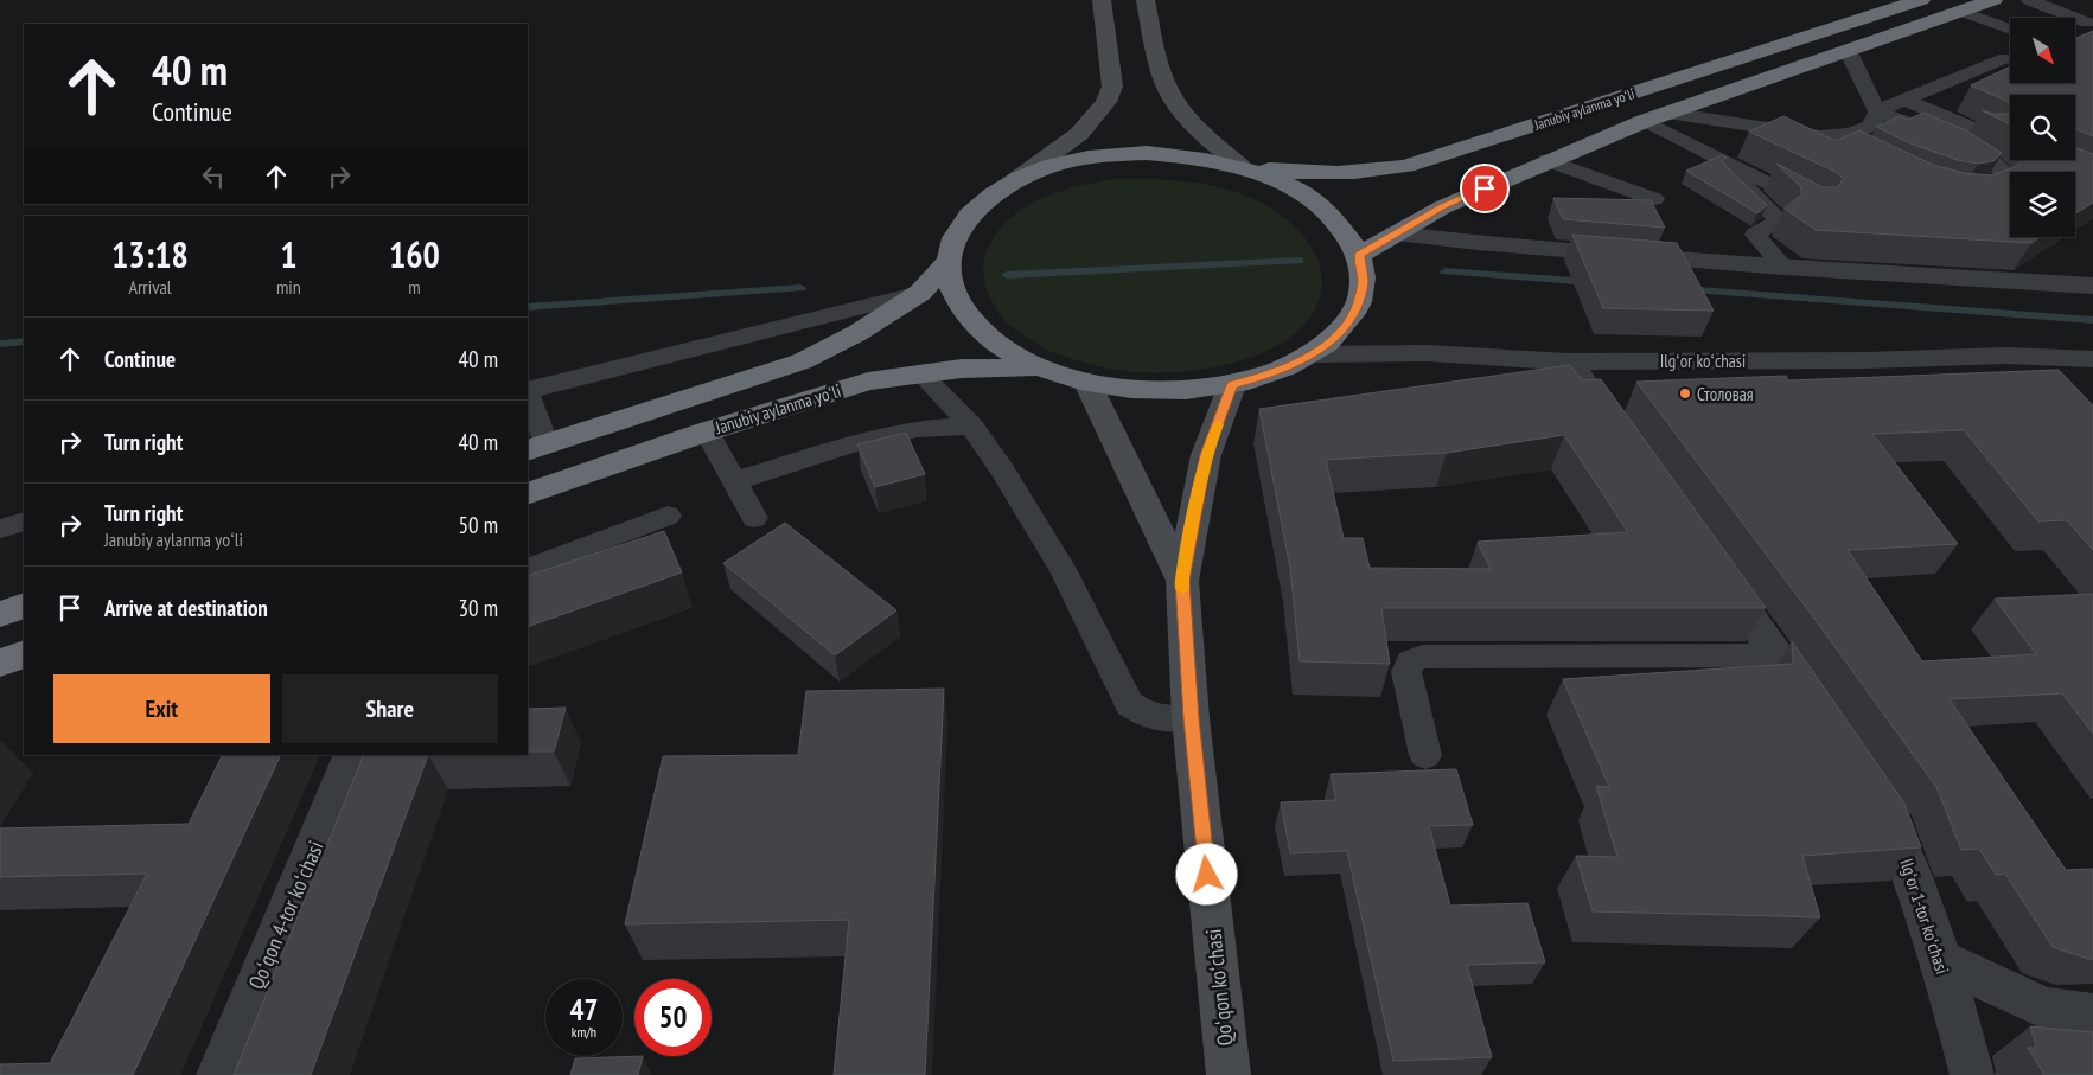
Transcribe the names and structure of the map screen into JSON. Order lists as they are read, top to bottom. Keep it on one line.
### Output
{"streets":{"highway":["Janubiy aylanma yoʻli"],"main road":["Qoʻqon koʻchasi"],"street":["Ilgʻor koʻchasi","Qoʻqon 4-tor koʻchasi","Ilgʻor 1-tor koʻchasi"]},"places":["Столовая"],"north":"bottom right","page":{"turn":["40 m","Continue"],"eta":["13:18","Arrival","1","min","160","m"],"list":[{"name":"Continue","value":"40 m"},{"name":"Turn right","value":"40 m"},{"name":"Turn right","note":"Janubiy aylanma yoʻli","value":"50 m"},{"name":"Arrive at destination","value":"30 m"}],"buttons":["Exit","Share"],"speed":"47 km/h","limit":"50"}}
